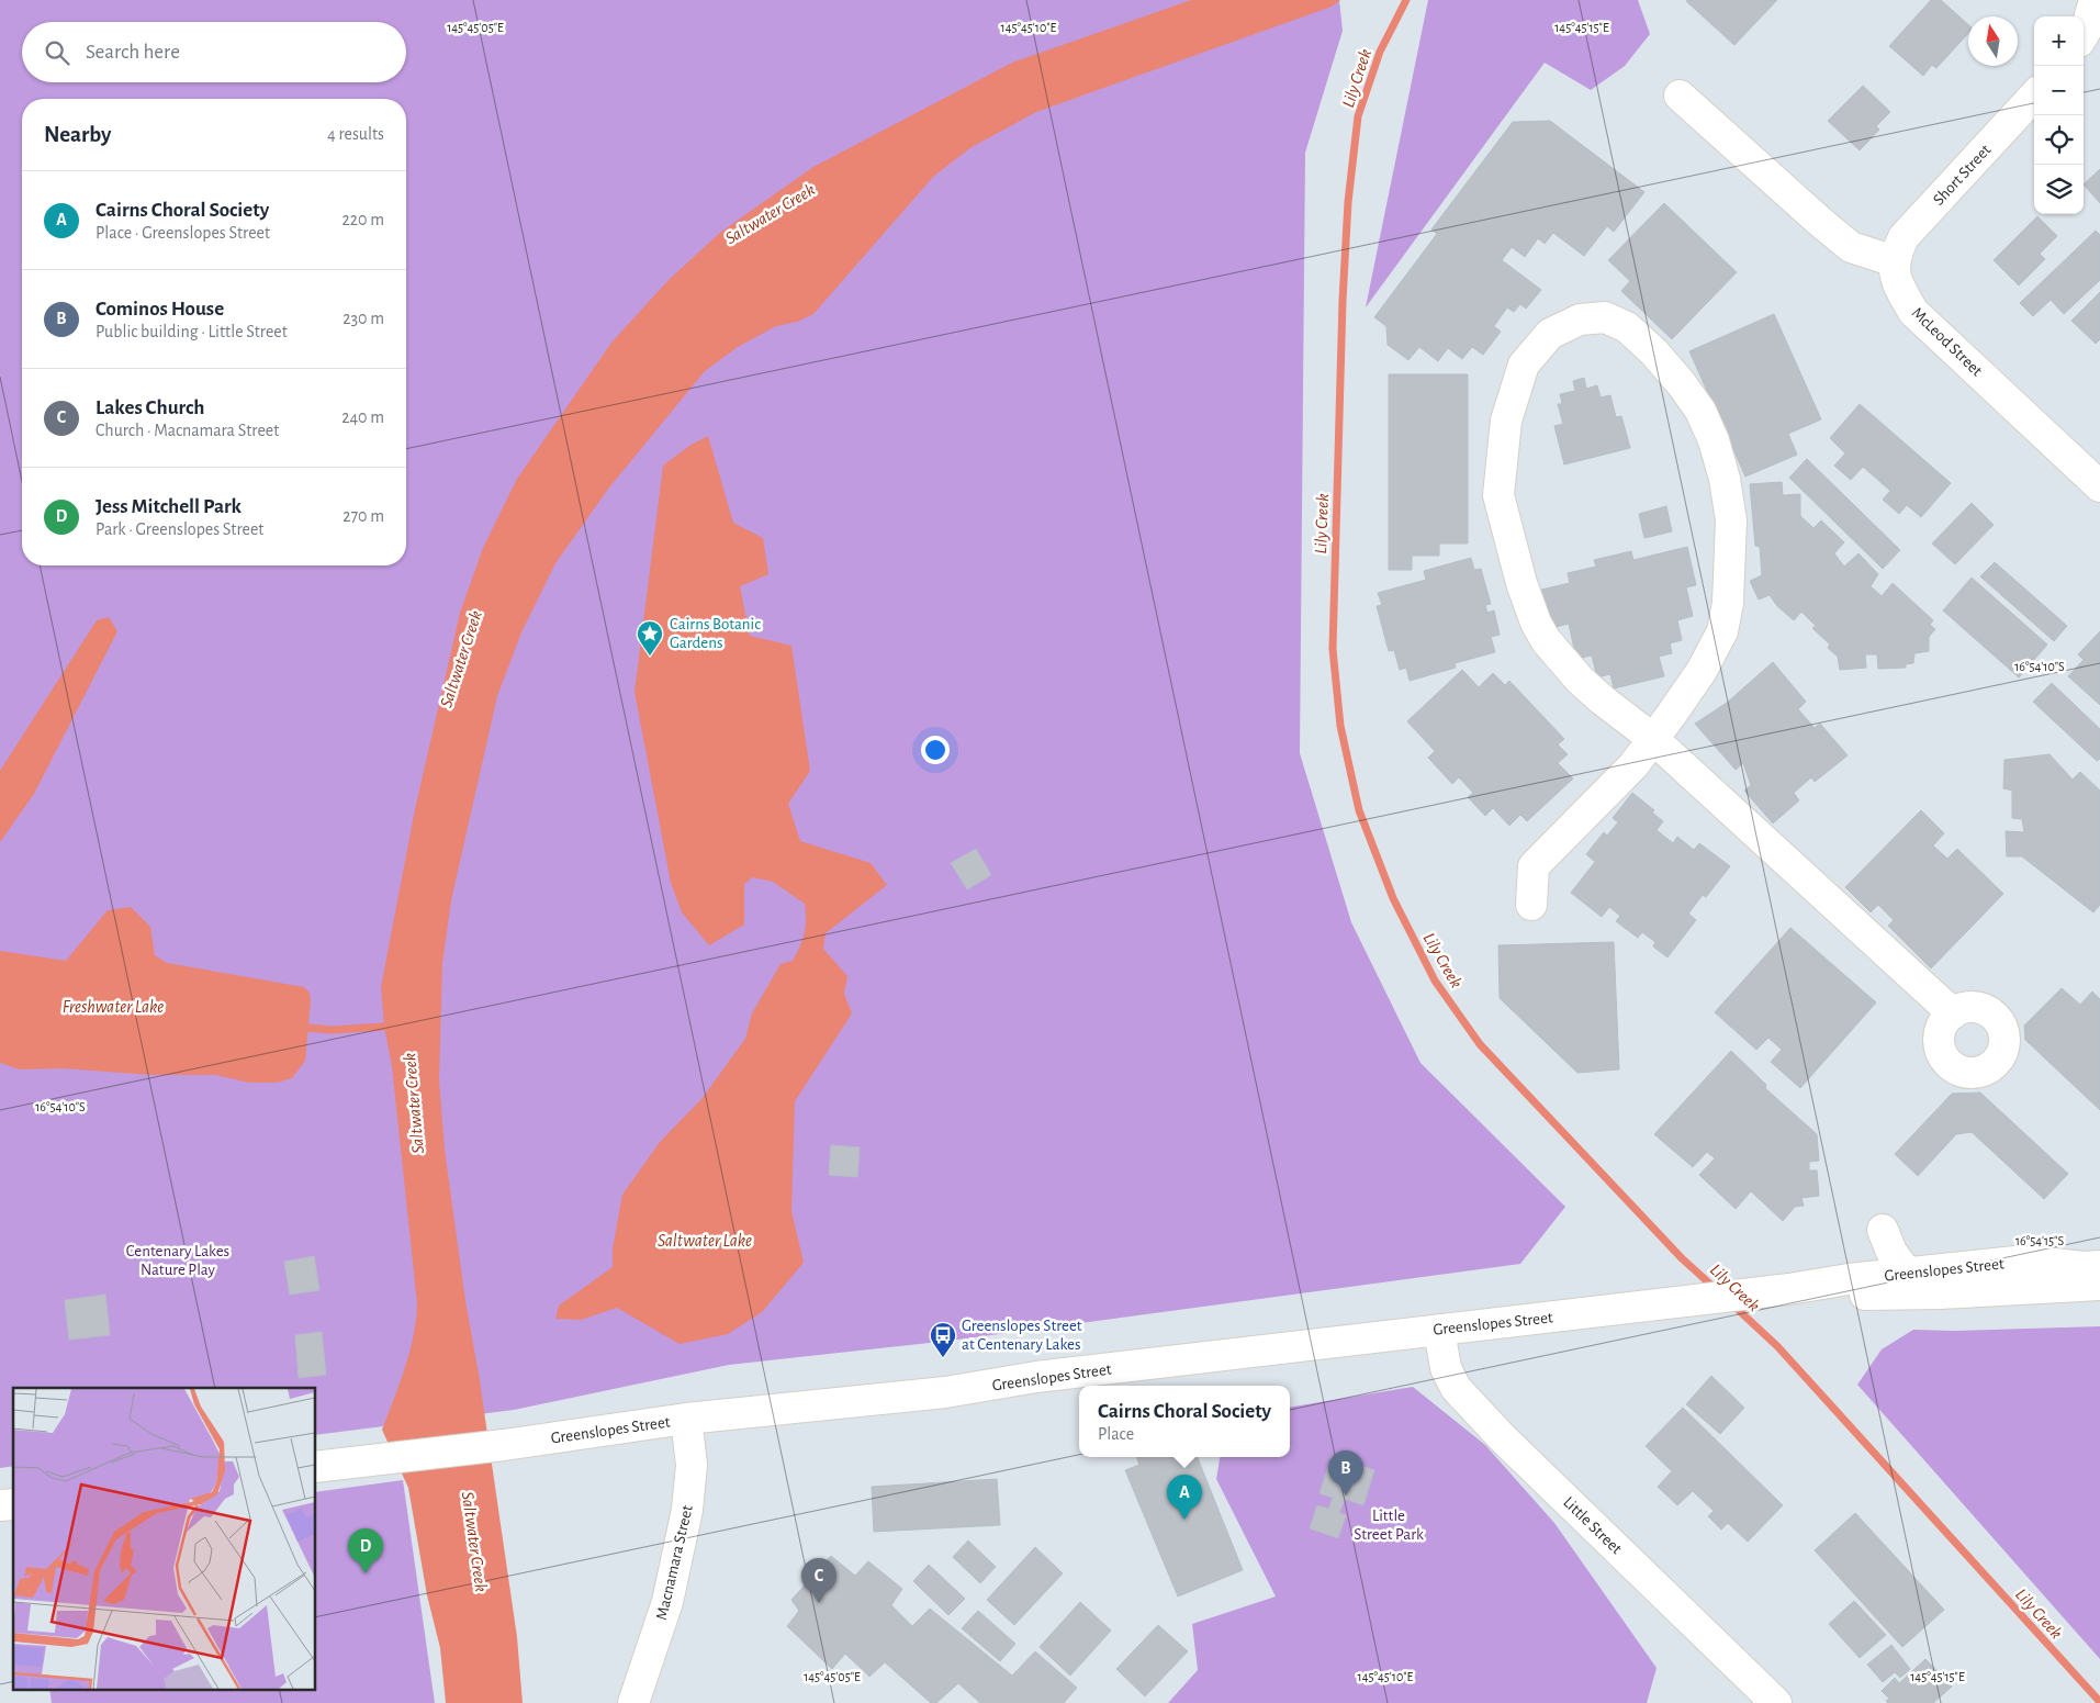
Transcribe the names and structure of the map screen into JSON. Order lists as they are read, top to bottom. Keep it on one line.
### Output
{"streets":{"street":["Short Street","McLeod Street","Greenslopes Street","Little Street","Macnamara Street"]},"crossings":[["Short Street","McLeod Street"],["Greenslopes Street","Little Street"],["Greenslopes Street","Macnamara Street"]],"water":["Lily Creek","Saltwater Creek","Freshwater Lake","Saltwater Lake"],"parks":["Centenary Lakes Nature Play","Little Street Park"],"places":{"place":["Cairns Botanic Gardens"],"bus stop":["Greenslopes Street at Centenary Lakes"]},"north":"top","page":{"map_buttons":["+","−"],"search":"Search here","heading":["Nearby","4 results"],"list":[{"mark":"A","name":"Cairns Choral Society","note":"Place · Greenslopes Street","value":"220 m"},{"mark":"B","name":"Cominos House","note":"Public building · Little Street","value":"230 m"},{"mark":"C","name":"Lakes Church","note":"Church · Macnamara Street","value":"240 m"},{"mark":"D","name":"Jess Mitchell Park","note":"Park · Greenslopes Street","value":"270 m"}],"popup":["Cairns Choral Society","Place"],"pins":["B","A","D","C"]},"coordinates":["145°45'05\"E","145°45'10\"E","145°45'15\"E","16°54'10\"S","16°54'15\"S"]}
